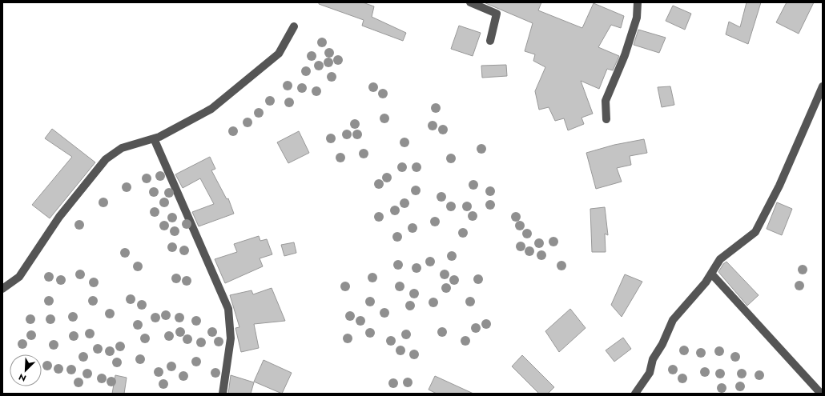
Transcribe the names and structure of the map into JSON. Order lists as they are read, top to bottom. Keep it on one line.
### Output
{"north":"bottom left"}
